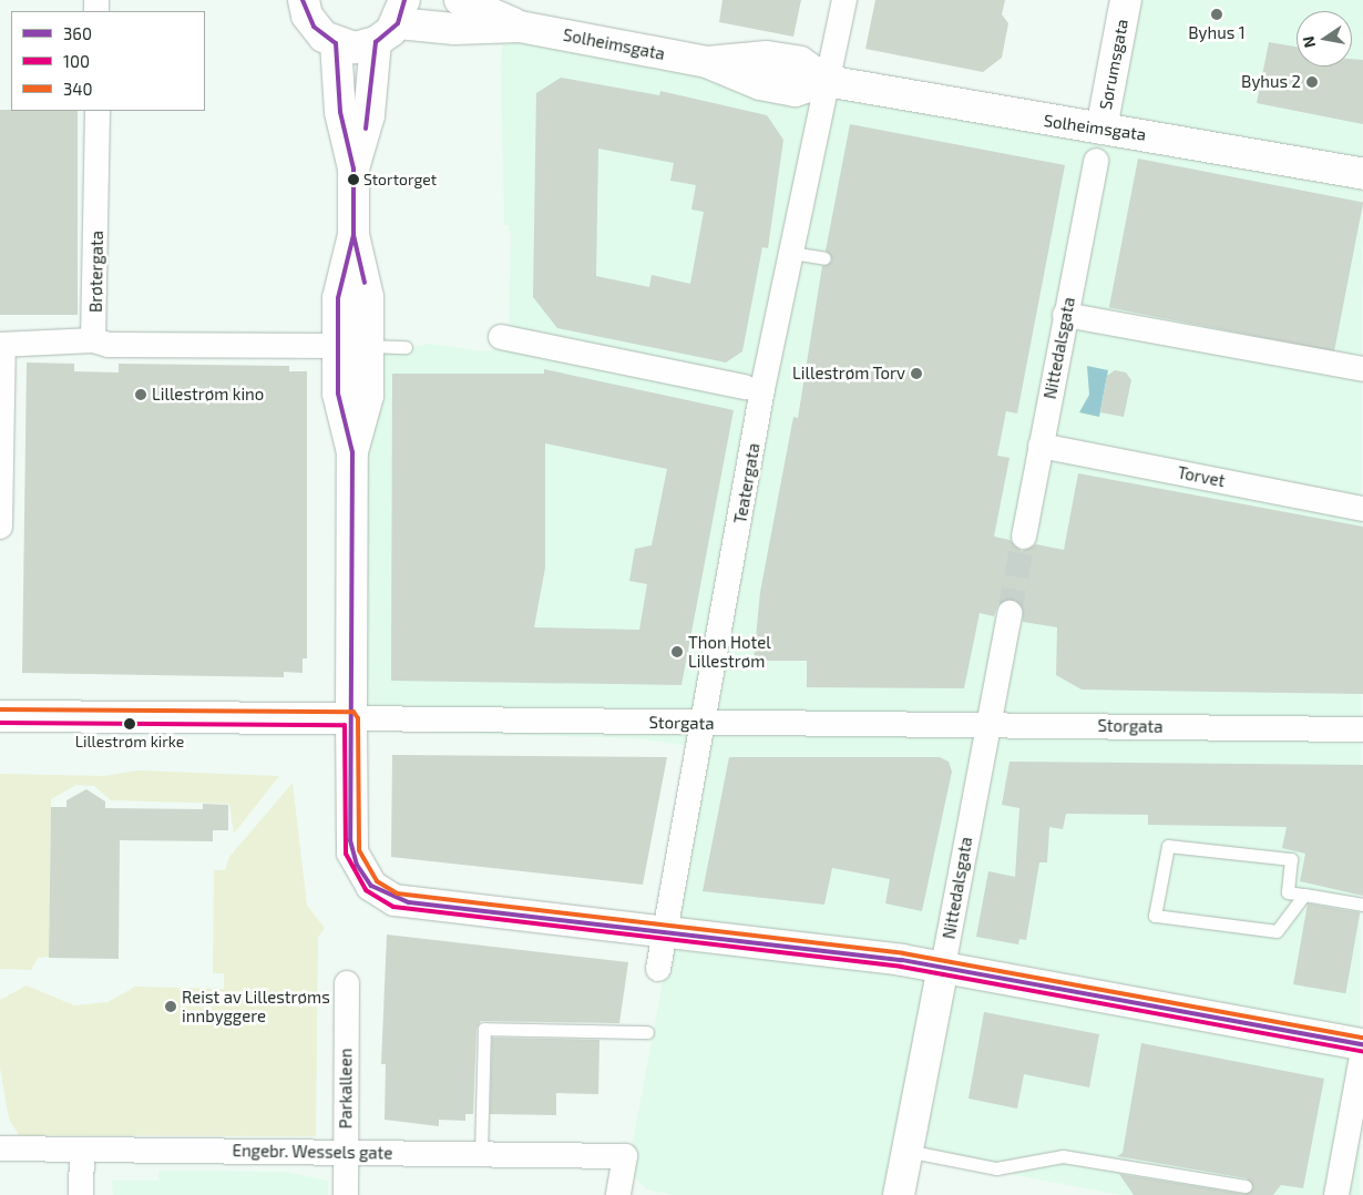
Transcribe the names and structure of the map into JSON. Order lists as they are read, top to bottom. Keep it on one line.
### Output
{"streets":{"main road":["Solheimsgata","Sørumsgata","Nittedalsgata","Storgata"],"street":["Brøtergata","Torvet","Teatergata","Parkalleen","Engebr. Wessels gate"]},"crossings":[["Solheimsgata","Sørumsgata"],["Solheimsgata","Teatergata"],["Nittedalsgata","Torvet"],["Nittedalsgata","Storgata"],["Teatergata","Storgata"],["Parkalleen","Engebr. Wessels gate"]],"places":["Byhus 1","Byhus 2","Stortorget","Lillestrøm Torv","Lillestrøm kino","Thon Hotel Lillestrøm","Lillestrøm kirke","Reist av Lillestrøms innbyggere"],"lines":["transit line 360","transit line 340","transit line 100"],"legend":["360","100","340"],"north":"left"}
